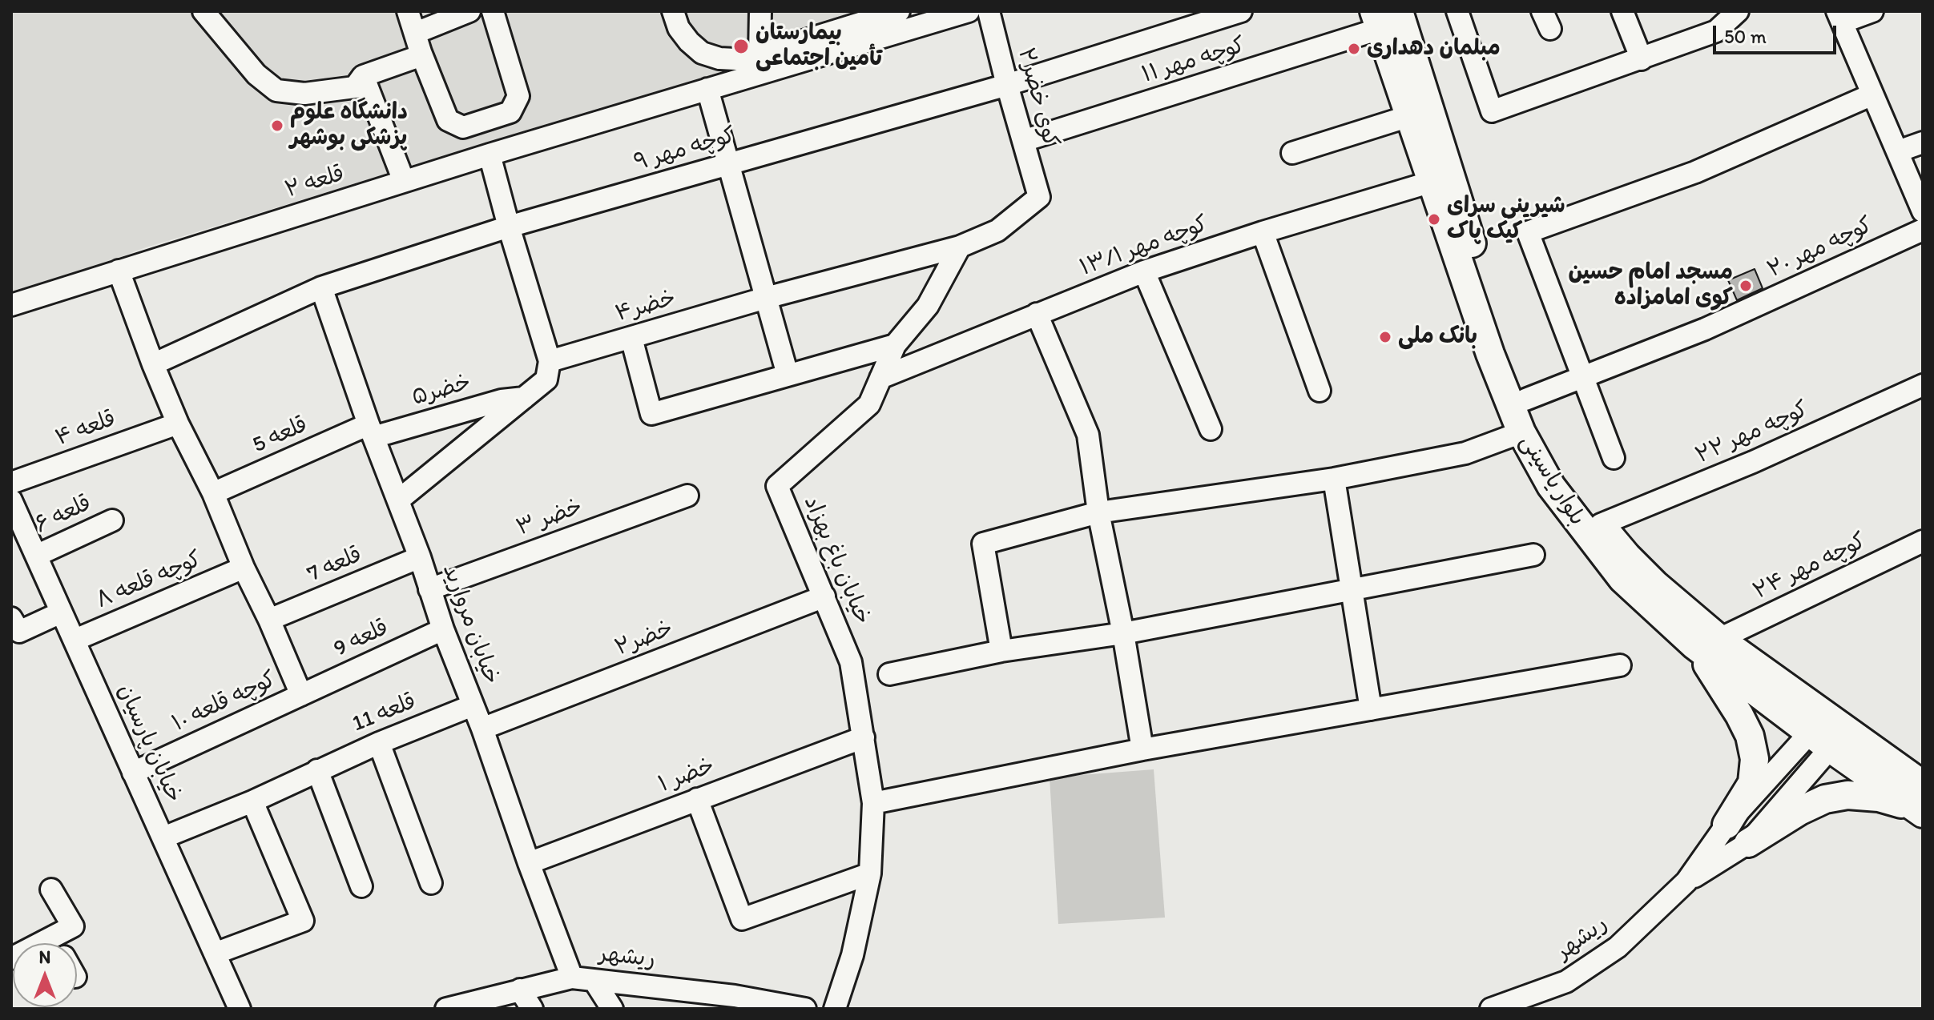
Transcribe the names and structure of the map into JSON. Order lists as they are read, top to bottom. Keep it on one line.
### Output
{"streets":{"main road":["بلوار یاسینی"],"street":["کوچه مهر ۱۱","کوی خضر۲","کوچه مهر ۹","قلعه ۲","کوچه مهر ۱۳/۱","کوچه مهر ۲۰","خضر۴","خضر۵","قلعه ۴","کوچه مهر ۲۲","قلعه 5","قلعه ۶","خضر ۳","خیابان باغ بهزاد","قلعه 7","کوچه مهر ۲۴","کوچه قلعه ۸","خیابان مروارید","قلعه 9","خضر۲","کوچه قلعه ۱۰","قلعه 11","خیابان پارسیان","خضر ۱","ریشهر"]},"crossings":[["کوچه مهر ۱۱","کوی خضر۲"],["کوچه مهر ۱۱","بلوار یاسینی"],["کوی خضر۲","کوچه مهر ۹"],["کوی خضر۲","خضر۴"],["کوی خضر۲","خیابان باغ بهزاد"],["کوچه مهر ۹","خیابان مروارید"],["کوچه مهر ۱۳/۱","بلوار یاسینی"],["کوچه مهر ۱۳/۱","خیابان باغ بهزاد"],["کوچه مهر ۲۰","بلوار یاسینی"],["خضر۴","خیابان باغ بهزاد"],["خضر۵","قلعه 5"],["خضر۵","خیابان مروارید"],["کوچه مهر ۲۲","بلوار یاسینی"],["قلعه 5","خیابان مروارید"],["بلوار یاسینی","کوچه مهر ۲۴"],["بلوار یاسینی","ریشهر"],["قلعه ۶","خیابان پارسیان"],["خضر ۳","خیابان مروارید"],["خیابان باغ بهزاد","خضر۲"],["خیابان باغ بهزاد","خضر ۱"],["قلعه 7","خیابان مروارید"],["کوچه قلعه ۸","خیابان پارسیان"],["خیابان مروارید","قلعه 9"],["خیابان مروارید","خضر۲"],["خیابان مروارید","قلعه 11"],["خیابان مروارید","خضر ۱"],["خیابان مروارید","ریشهر"],["قلعه 9","کوچه قلعه ۱۰"],["کوچه قلعه ۱۰","خیابان پارسیان"],["قلعه 11","خیابان پارسیان"]],"places":["بیمارستان تأمین اجتماعی","مبلمان دهداری","دانشگاه علوم پزشکی بوشهر","شیرینی سرای کیک پاک","مسجد امام حسین کوی امامزاده","بانک ملی"],"scale_bar":"50 m","north":"top"}
